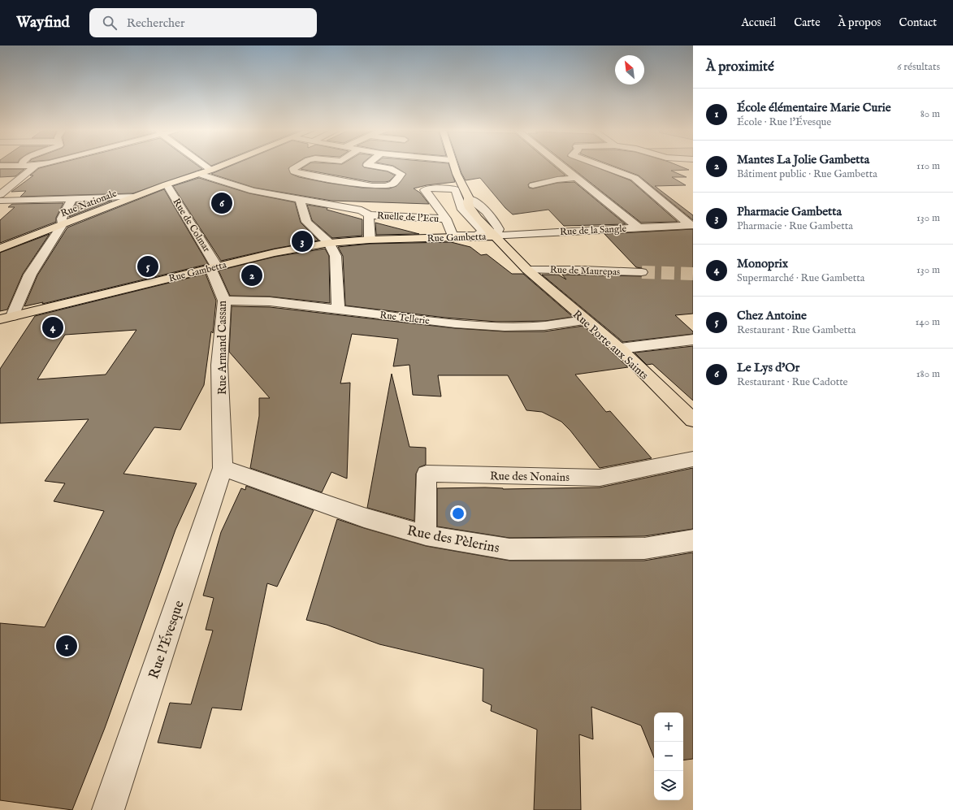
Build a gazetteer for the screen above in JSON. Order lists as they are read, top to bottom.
{
  "streets": {
    "main road": ["Rue Nationale", "Rue Gambetta", "Rue Porte aux Saints"],
    "street": [
      "Ruelle de l'Ecu",
      "Rue de Colmar",
      "Rue de la Sangle",
      "Rue de Maurepas",
      "Rue Tellerie",
      "Rue Armand Cassan",
      "Rue des Nonains",
      "Rue des Pèlerins",
      "Rue l'Évesque"
    ]
  },
  "crossings": [
    ["Rue Nationale", "Rue de Colmar"],
    ["Rue de Colmar", "Rue Gambetta"],
    ["Rue de Colmar", "Rue Armand Cassan"],
    ["Rue de la Sangle", "Rue Gambetta"],
    ["Rue de la Sangle", "Rue Porte aux Saints"],
    ["Rue Gambetta", "Rue Porte aux Saints"],
    ["Rue Gambetta", "Rue Armand Cassan"],
    ["Rue de Maurepas", "Rue Porte aux Saints"],
    ["Rue Tellerie", "Rue Porte aux Saints"],
    ["Rue Tellerie", "Rue Armand Cassan"],
    ["Rue Armand Cassan", "Rue des Pèlerins"],
    ["Rue Armand Cassan", "Rue l'Évesque"],
    ["Rue des Nonains", "Rue des Pèlerins"],
    ["Rue des Pèlerins", "Rue l'Évesque"]
  ],
  "north": "top left",
  "page": {
    "header": "Wayfind",
    "search": "Rechercher",
    "nav": [
      "Accueil",
      "Carte",
      "À propos",
      "Contact"
    ],
    "heading": ["À proximité", "6 résultats"],
    "list": [
      {
        "mark": "1",
        "name": "École élémentaire Marie Curie",
        "note": "École · Rue l'Évesque",
        "value": "80 m"
      },
      {
        "mark": "2",
        "name": "Mantes La Jolie Gambetta",
        "note": "Bâtiment public · Rue Gambetta",
        "value": "110 m"
      },
      {
        "mark": "3",
        "name": "Pharmacie Gambetta",
        "note": "Pharmacie · Rue Gambetta",
        "value": "130 m"
      },
      {
        "mark": "4",
        "name": "Monoprix",
        "note": "Supermarché · Rue Gambetta",
        "value": "130 m"
      },
      {
        "mark": "5",
        "name": "Chez Antoine",
        "note": "Restaurant · Rue Gambetta",
        "value": "140 m"
      },
      {
        "mark": "6",
        "name": "Le Lys d'Or",
        "note": "Restaurant · Rue Cadotte",
        "value": "180 m"
      }
    ],
    "pins": [
      "6",
      "3",
      "5",
      "2",
      "4",
      "1"
    ],
    "map_buttons": ["+", "−"]
  }
}
